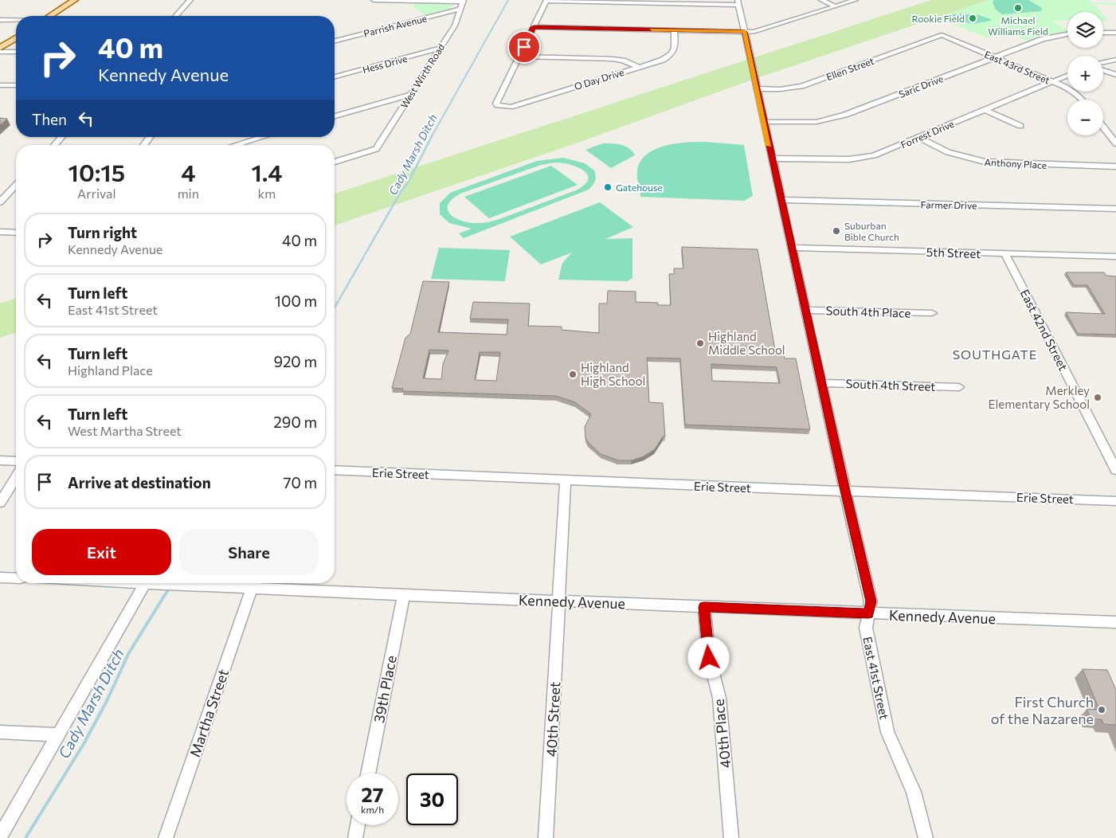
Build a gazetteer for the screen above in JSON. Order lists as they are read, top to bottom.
{
  "streets": {
    "street": [
      "Parrish Avenue",
      "Hess Drive",
      "East 43rd Street",
      "Ellen Street",
      "West Wirth Road",
      "O Day Drive",
      "Saric Drive",
      "Forrest Drive",
      "Anthony Place",
      "Farmer Drive",
      "5th Street",
      "South 4th Place",
      "East 42nd Street",
      "South 4th Street",
      "Erie Street",
      "Kennedy Avenue",
      "East 41st Street",
      "39th Place",
      "Martha Street",
      "40th Street",
      "40th Place"
    ]
  },
  "crossings": [
    ["Parrish Avenue", "West Wirth Road"],
    ["Hess Drive", "West Wirth Road"],
    ["East 43rd Street", "Ellen Street"],
    ["East 43rd Street", "Saric Drive"],
    ["East 43rd Street", "Forrest Drive"],
    ["Ellen Street", "East 41st Street"],
    ["Saric Drive", "East 41st Street"],
    ["Forrest Drive", "Anthony Place"],
    ["Forrest Drive", "East 41st Street"],
    ["Farmer Drive", "East 41st Street"],
    ["5th Street", "East 42nd Street"],
    ["5th Street", "East 41st Street"],
    ["South 4th Place", "East 41st Street"],
    ["South 4th Street", "East 41st Street"],
    ["Erie Street", "East 41st Street"],
    ["Erie Street", "40th Street"],
    ["Kennedy Avenue", "East 41st Street"],
    ["Kennedy Avenue", "39th Place"],
    ["Kennedy Avenue", "Martha Street"],
    ["Kennedy Avenue", "40th Street"],
    ["Kennedy Avenue", "40th Place"]
  ],
  "districts": ["SOUTHGATE"],
  "water": ["Cady Marsh Ditch"],
  "places": [
    "Michael Williams Field",
    "Rookie Field",
    "Gatehouse",
    "Suburban Bible Church",
    "Highland Middle School",
    "Highland High School",
    "Merkley Elementary School",
    "First Church of the Nazarene"
  ],
  "page": {
    "map_buttons": ["+", "−"],
    "turn": ["40 m", "Kennedy Avenue"],
    "then": "Then",
    "eta": [
      "10:15",
      "Arrival",
      "4",
      "min",
      "1.4",
      "km"
    ],
    "list": [
      {
        "name": "Turn right",
        "note": "Kennedy Avenue",
        "value": "40 m"
      },
      {
        "name": "Turn left",
        "note": "East 41st Street",
        "value": "100 m"
      },
      {
        "name": "Turn left",
        "note": "Highland Place",
        "value": "920 m"
      },
      {
        "name": "Turn left",
        "note": "West Martha Street",
        "value": "290 m"
      },
      {
        "name": "Arrive at destination",
        "value": "70 m"
      }
    ],
    "buttons": ["Exit", "Share"],
    "speed": "27 km/h",
    "limit": "30"
  }
}
